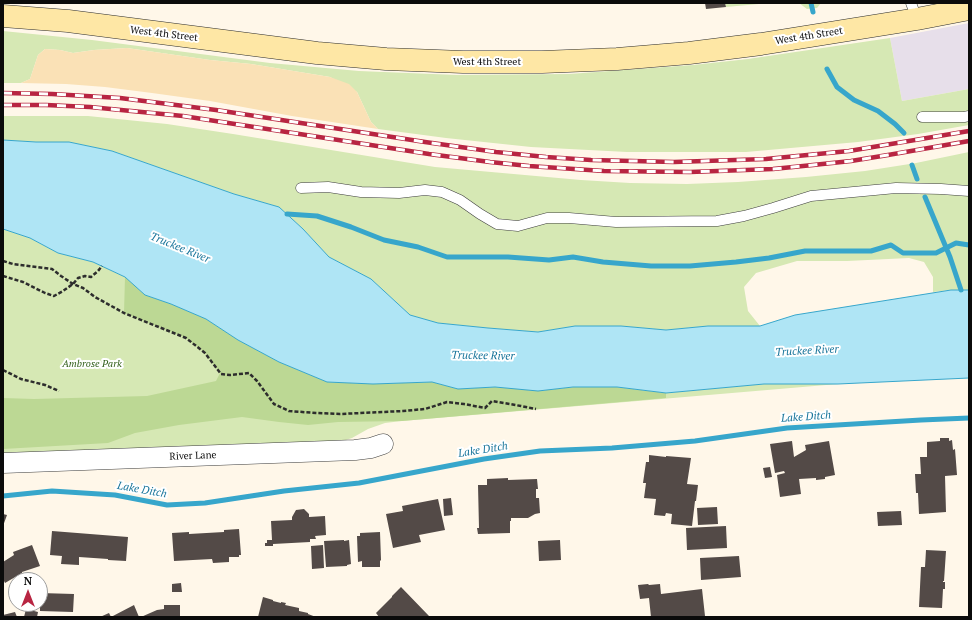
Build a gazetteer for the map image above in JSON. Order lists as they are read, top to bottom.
{
  "streets": {
    "main road": ["West 4th Street"],
    "street": ["River Lane"]
  },
  "water": ["Truckee River", "Lake Ditch"],
  "parks": ["Ambrose Park"],
  "north": "top"
}
